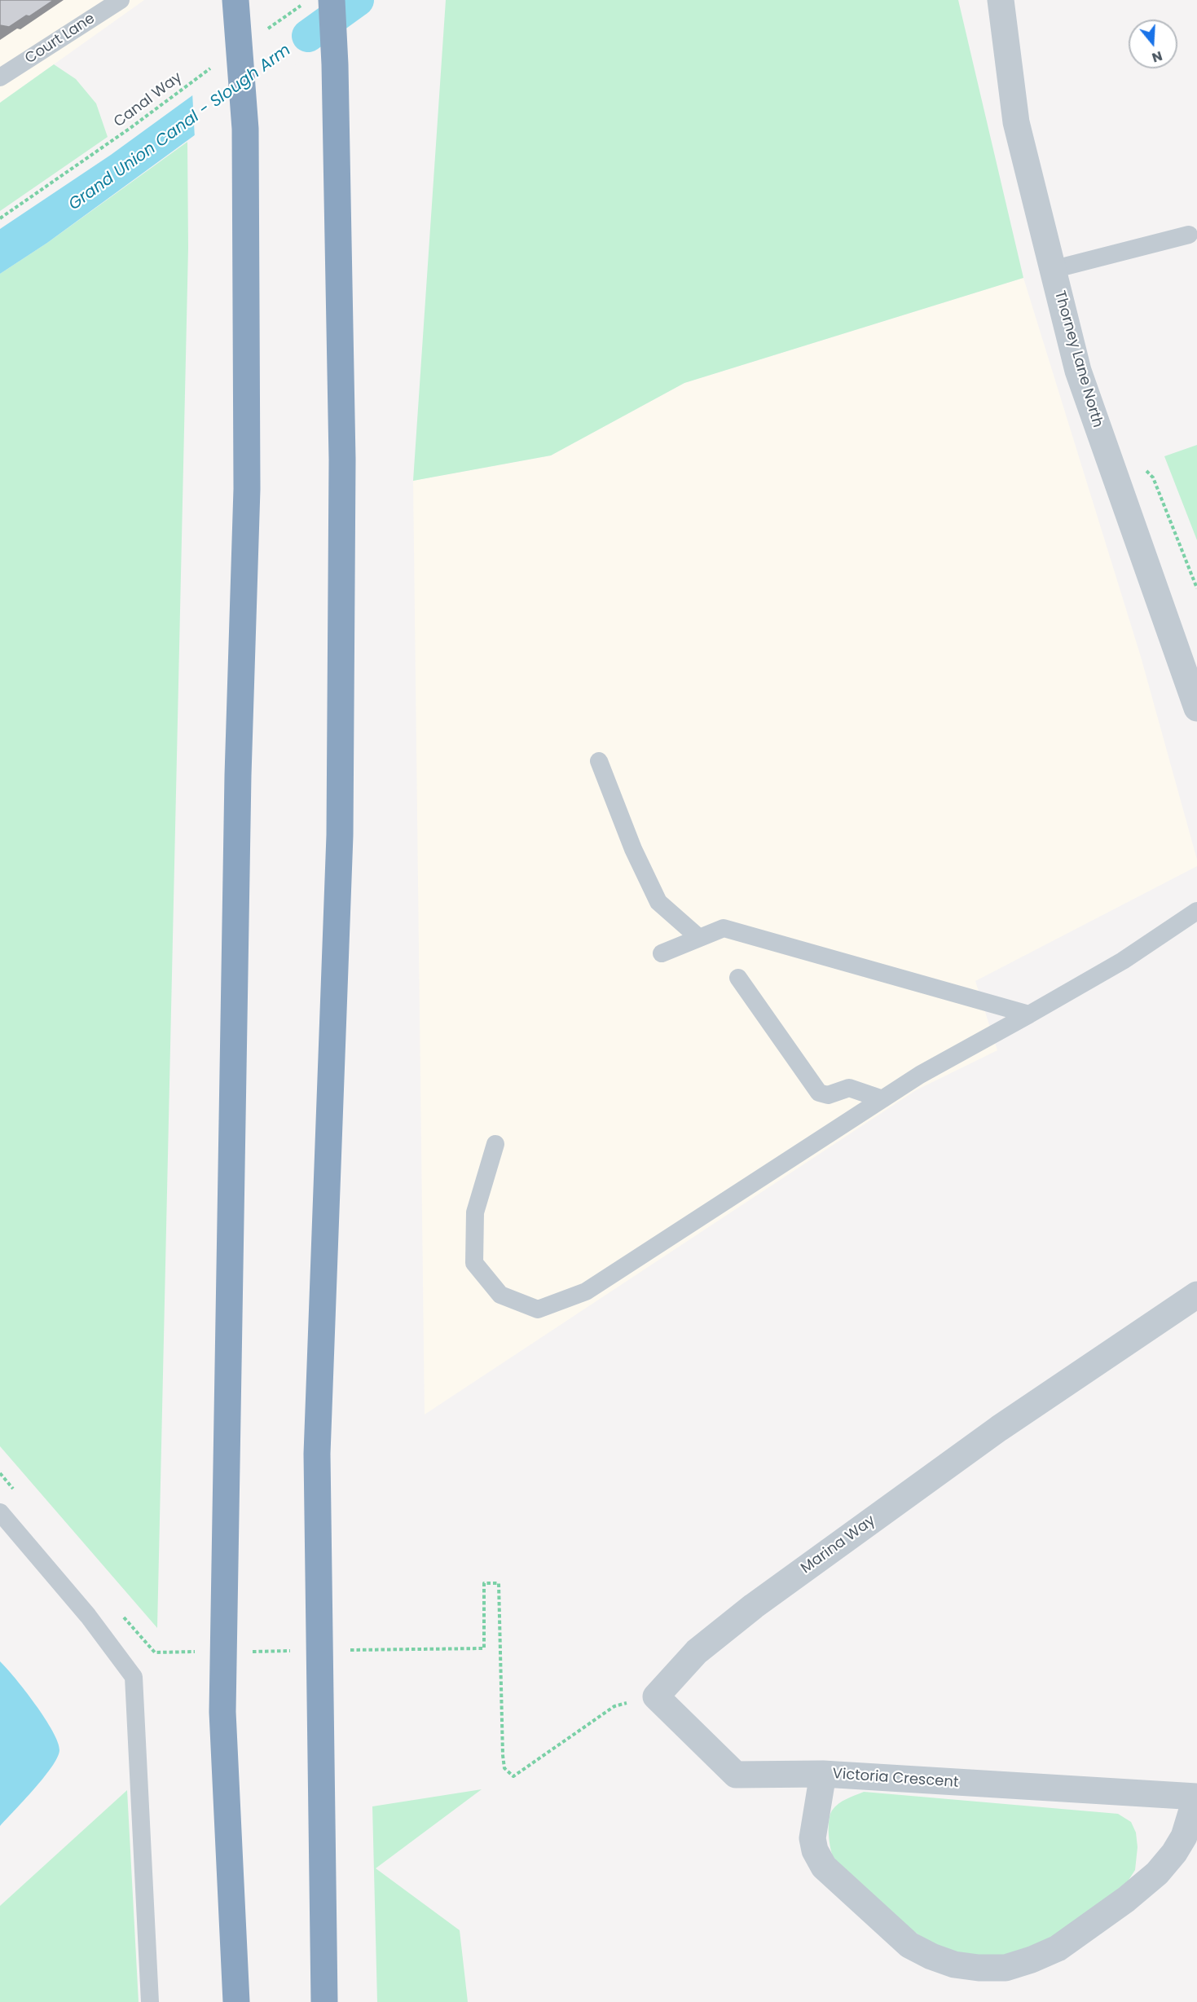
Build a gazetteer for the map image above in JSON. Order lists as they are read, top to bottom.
{
  "streets": {
    "street": ["Thorney Lane North", "Marina Way", "Victoria Crescent"],
    "lane": ["Court Lane"],
    "path": ["Canal Way"]
  },
  "water": ["Grand Union Canal - Slough Arm"],
  "north": "bottom"
}
